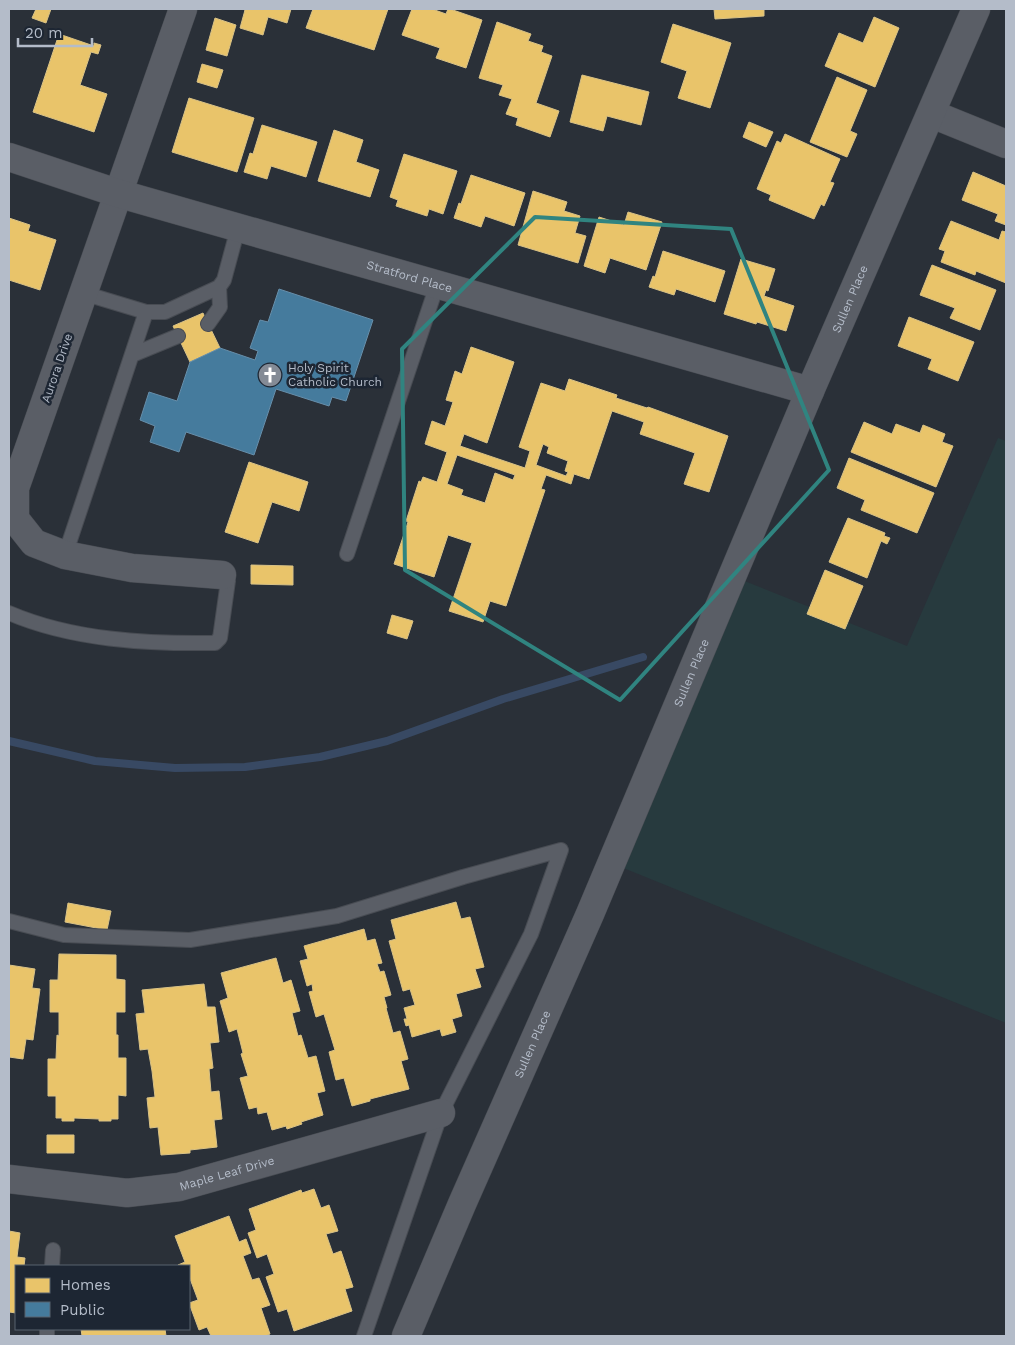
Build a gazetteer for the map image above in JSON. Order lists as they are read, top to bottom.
{
  "streets": {
    "street": [
      "Stratford Place",
      "Sullen Place",
      "Aurora Drive",
      "Maple Leaf Drive"
    ]
  },
  "crossings": [
    ["Stratford Place", "Sullen Place"],
    ["Stratford Place", "Aurora Drive"]
  ],
  "places": {
    "church": ["Holy Spirit Catholic Church"]
  },
  "legend": ["Homes", "Public"],
  "scale_bar": "20 m"
}
